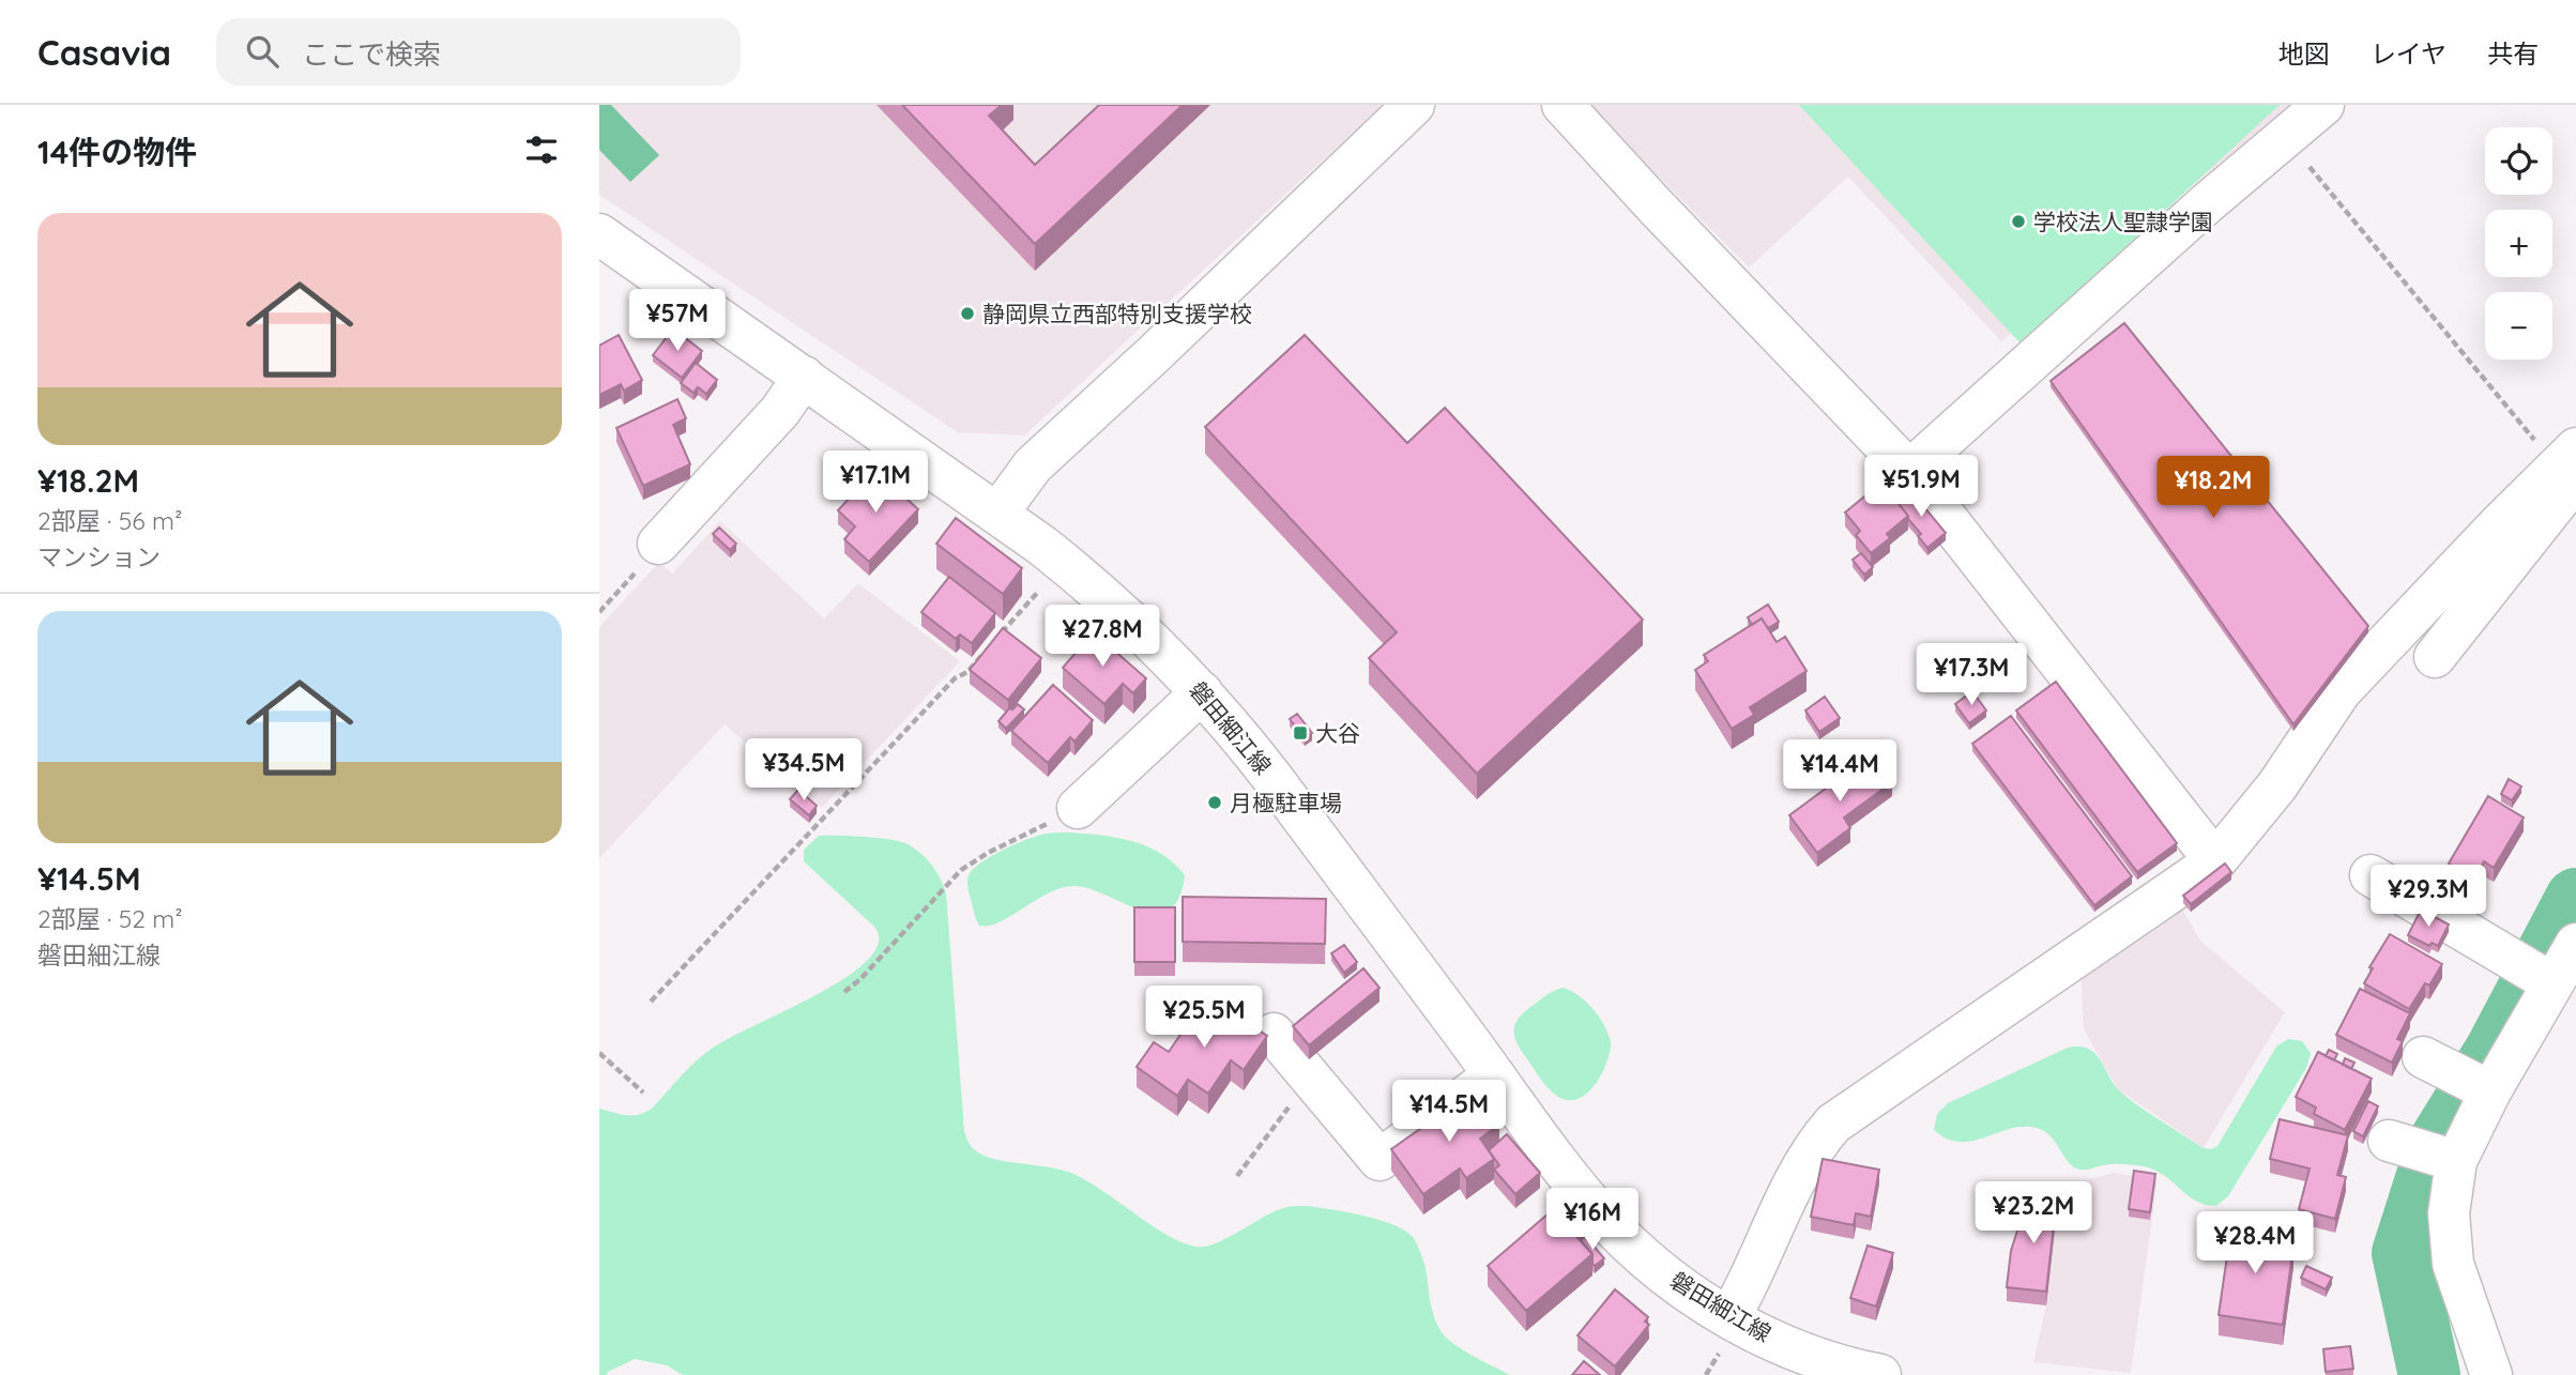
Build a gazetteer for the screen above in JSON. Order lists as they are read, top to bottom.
{
  "streets": {
    "street": ["磐田細江線"]
  },
  "places": {
    "other": ["学校法人聖隷学園", "静岡県立西部特別支援学校", "月極駐車場"],
    "transit": ["大谷"]
  },
  "page": {
    "header": "Casavia",
    "search": "ここで検索",
    "nav": ["地図", "レイヤ", "共有"],
    "heading": "14件の物件",
    "map_buttons": ["+", "−"],
    "list": [
      {
        "name": "¥18.2M",
        "note": "2部屋 · 56 m² · マンション"
      },
      {
        "name": "¥14.5M",
        "note": "2部屋 · 52 m² · 磐田細江線"
      }
    ],
    "price": [
      "¥57M",
      "¥17.1M",
      "¥51.9M",
      "¥18.2M",
      "¥27.8M",
      "¥17.3M",
      "¥34.5M",
      "¥14.4M",
      "¥29.3M",
      "¥25.5M",
      "¥14.5M",
      "¥23.2M",
      "¥16M",
      "¥28.4M"
    ]
  }
}
